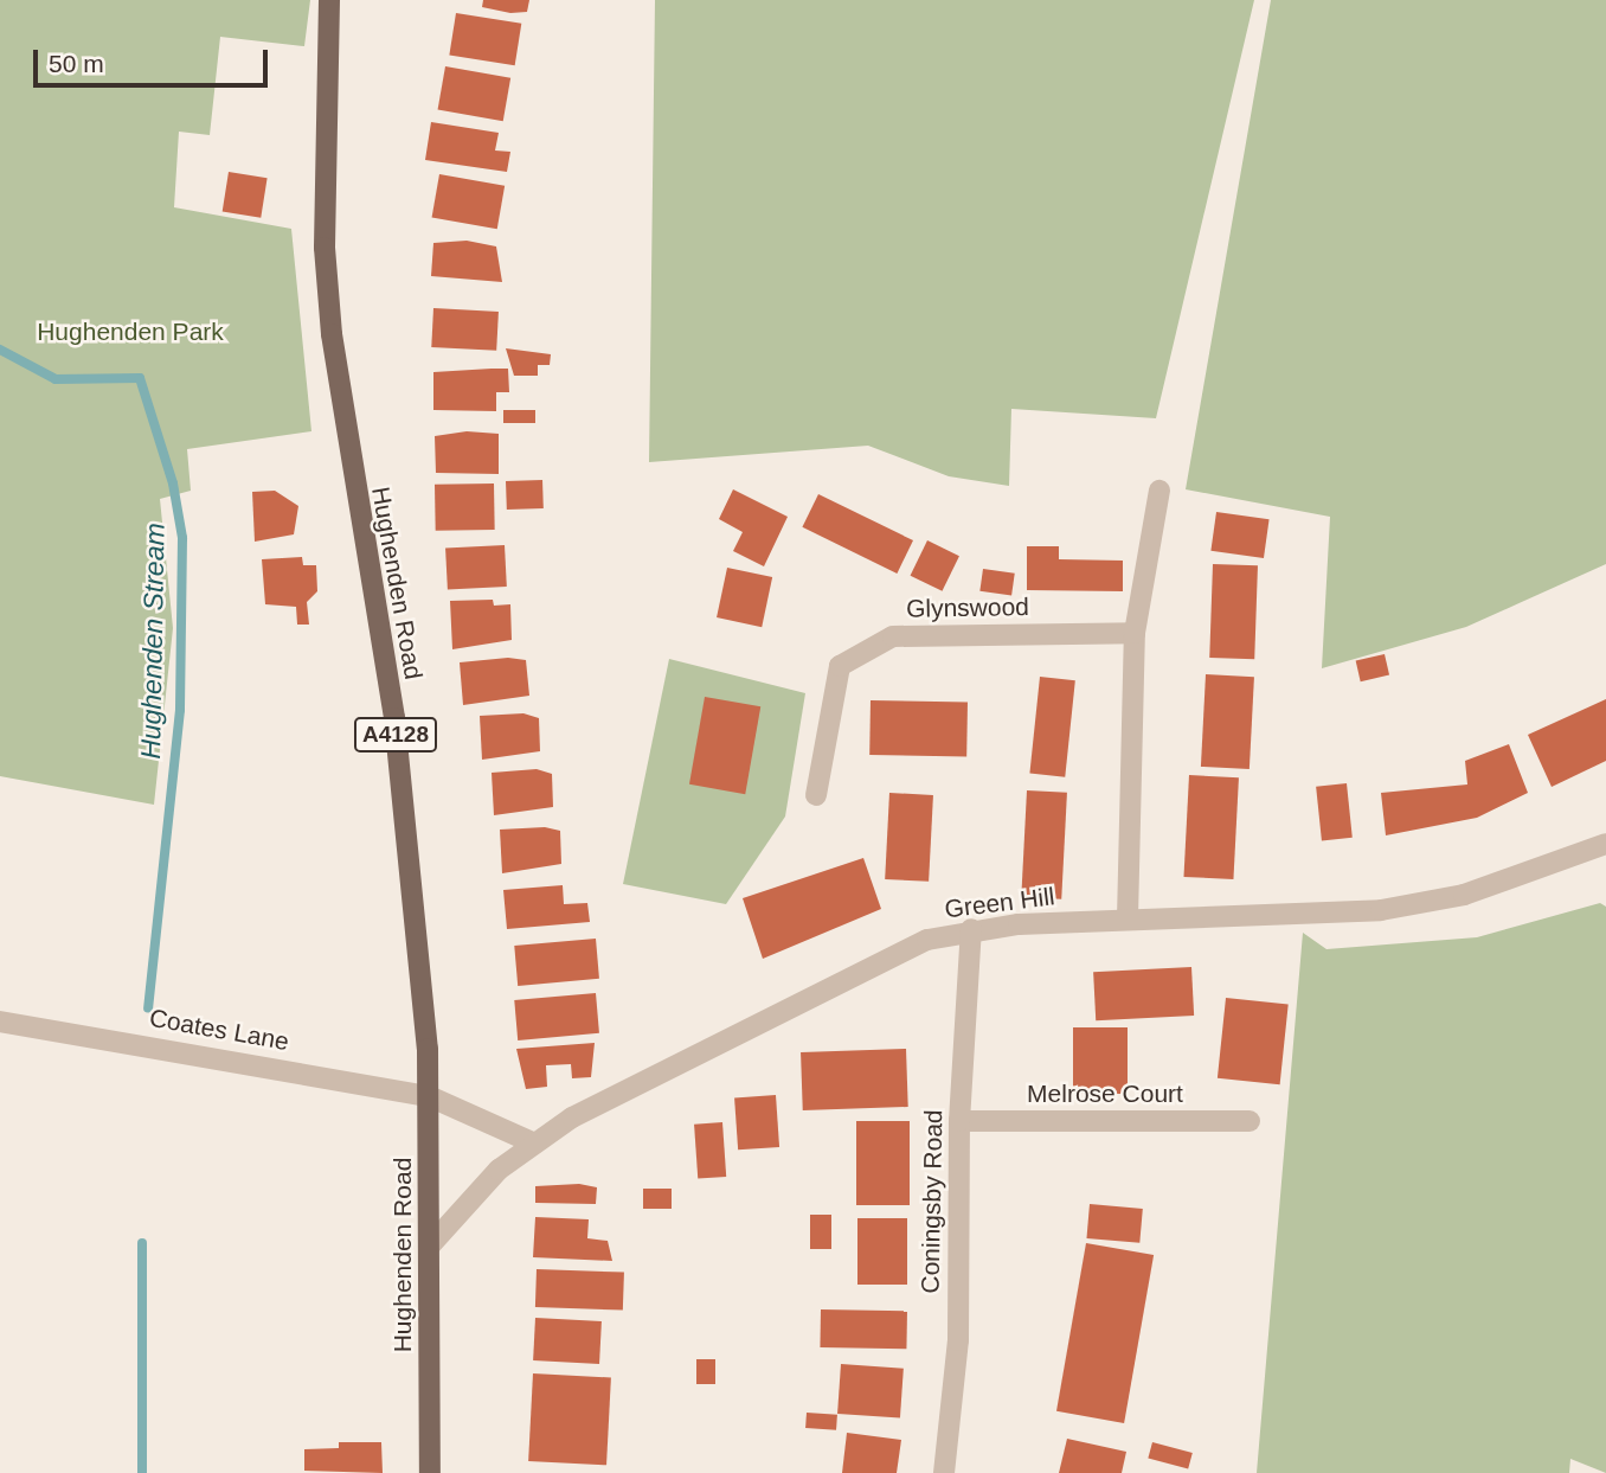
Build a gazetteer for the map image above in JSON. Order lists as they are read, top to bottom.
{
  "streets": {
    "main road": ["Hughenden Road", "A4128"],
    "street": [
      "Glynswood",
      "Green Hill",
      "Coates Lane",
      "Melrose Court",
      "Coningsby Road"
    ]
  },
  "crossings": [
    ["Hughenden Road", "Green Hill"],
    ["Hughenden Road", "Coates Lane"],
    ["Green Hill", "Coates Lane"],
    ["Green Hill", "Coningsby Road"],
    ["Melrose Court", "Coningsby Road"]
  ],
  "water": ["Hughenden Stream"],
  "parks": ["Hughenden Park"],
  "scale_bar": "50 m"
}
